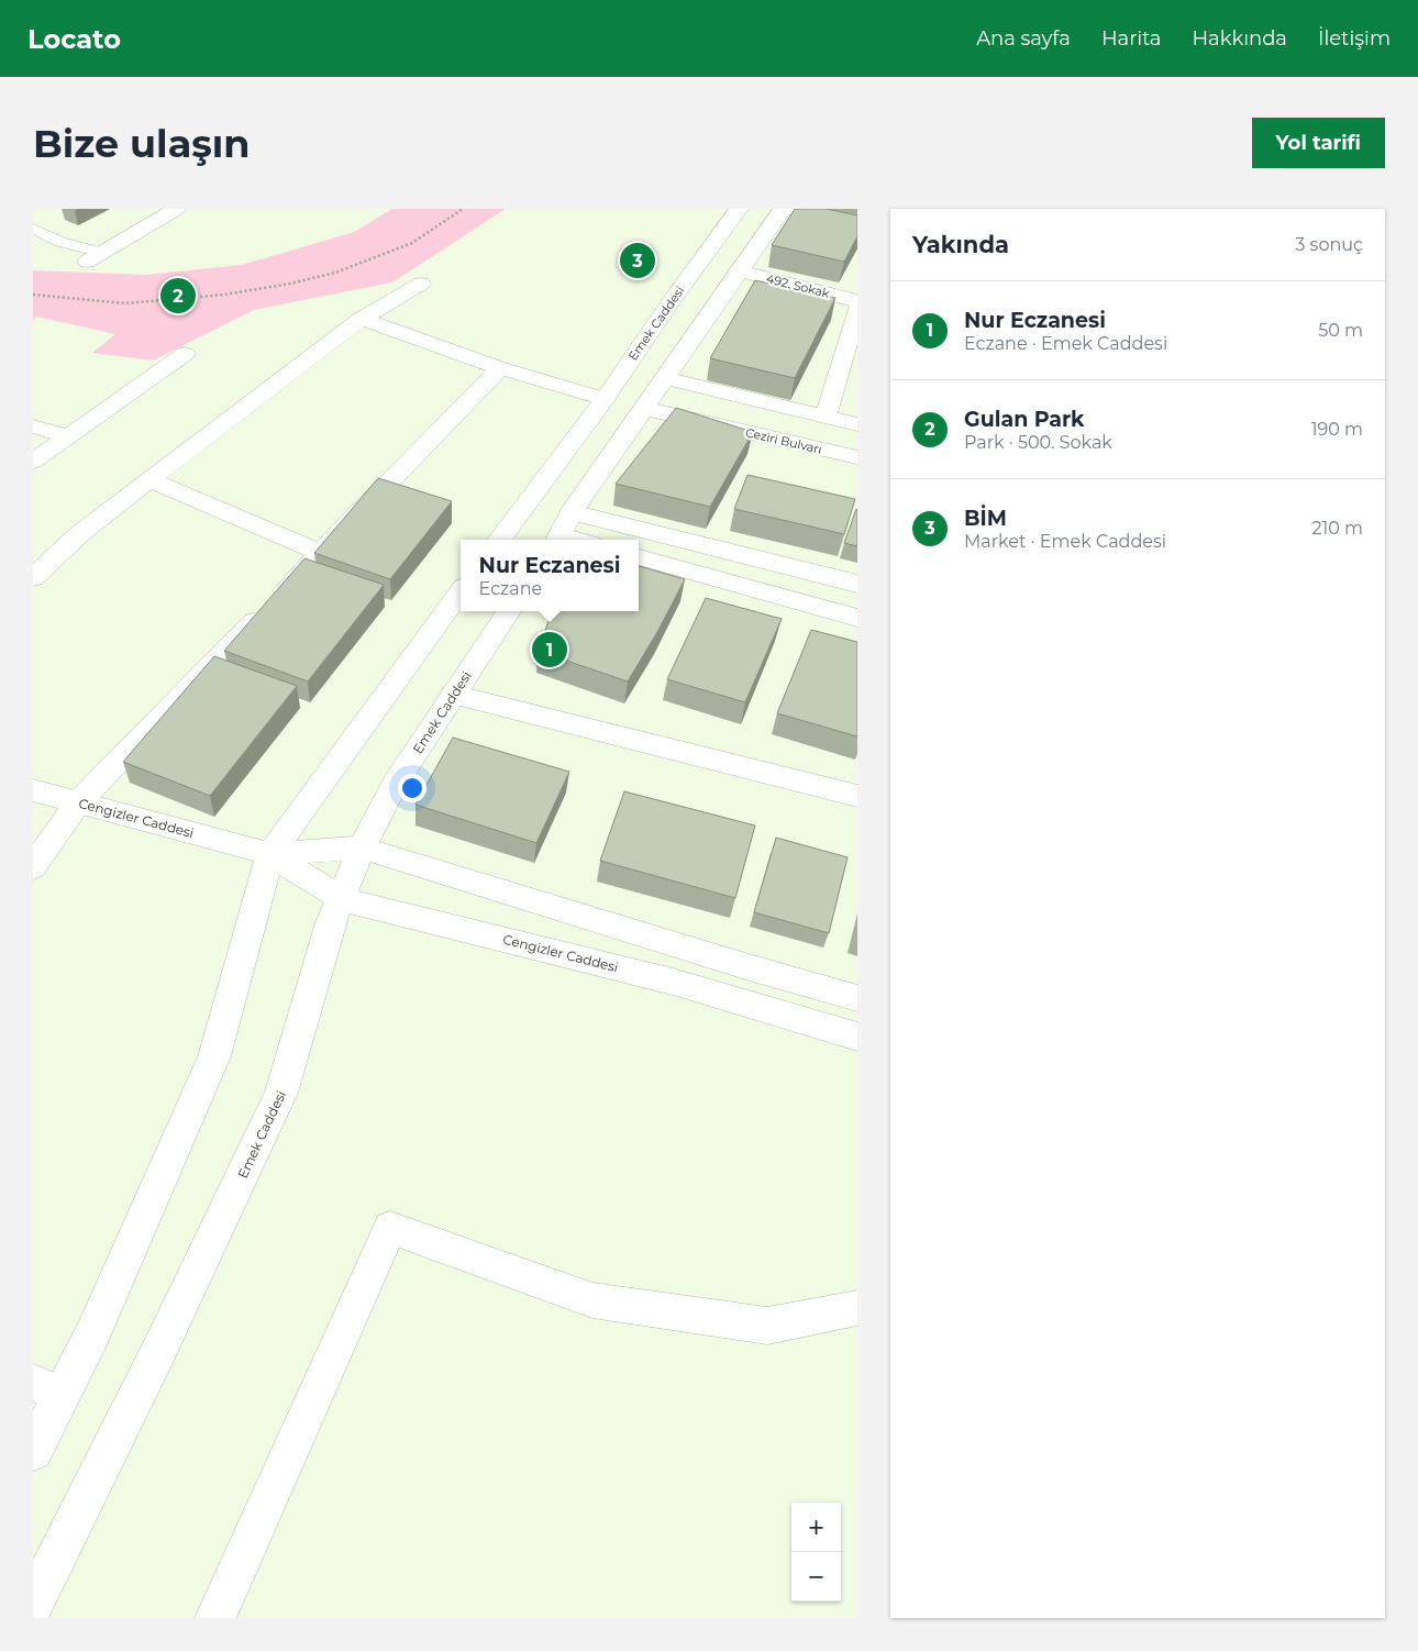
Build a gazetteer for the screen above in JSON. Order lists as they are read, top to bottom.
{
  "streets": {
    "street": [
      "492. Sokak",
      "Emek Caddesi",
      "Ceziri Bulvarı",
      "Cengizler Caddesi"
    ]
  },
  "crossings": [
    ["Emek Caddesi", "Cengizler Caddesi"]
  ],
  "page": {
    "header": "Locato",
    "nav": [
      "Ana sayfa",
      "Harita",
      "Hakkında",
      "İletişim"
    ],
    "buttons": "Yol tarifi",
    "title": "Bize ulaşın",
    "heading": ["Yakında", "3 sonuç"],
    "pins": ["3", "2", "1"],
    "list": [
      {
        "mark": "1",
        "name": "Nur Eczanesi",
        "note": "Eczane · Emek Caddesi",
        "value": "50 m"
      },
      {
        "mark": "2",
        "name": "Gulan Park",
        "note": "Park · 500. Sokak",
        "value": "190 m"
      },
      {
        "mark": "3",
        "name": "BİM",
        "note": "Market · Emek Caddesi",
        "value": "210 m"
      }
    ],
    "popup": ["Nur Eczanesi", "Eczane"],
    "map_buttons": ["+", "−"]
  }
}
